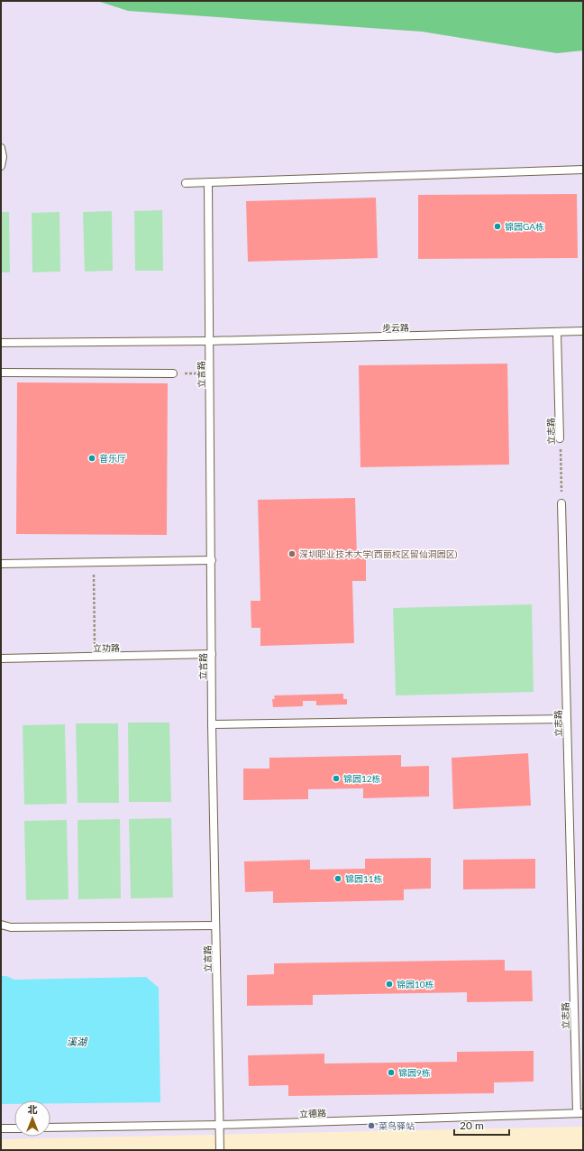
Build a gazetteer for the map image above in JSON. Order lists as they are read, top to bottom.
{
  "streets": {
    "lane": [
      "步云路",
      "立言路",
      "立志路",
      "立功路",
      "立德路"
    ]
  },
  "crossings": [
    ["步云路", "立言路"],
    ["步云路", "立志路"],
    ["立言路", "立功路"],
    ["立言路", "立德路"],
    ["立志路", "立德路"]
  ],
  "water": ["溪湖"],
  "places": [
    "锦园GA栋",
    "音乐厅",
    "深圳职业技术大学(西丽校区留仙洞园区)",
    "锦园12栋",
    "锦园11栋",
    "锦园10栋",
    "锦园9栋",
    "菜鸟驿站"
  ],
  "scale_bar": "20 m",
  "north": "top"
}
